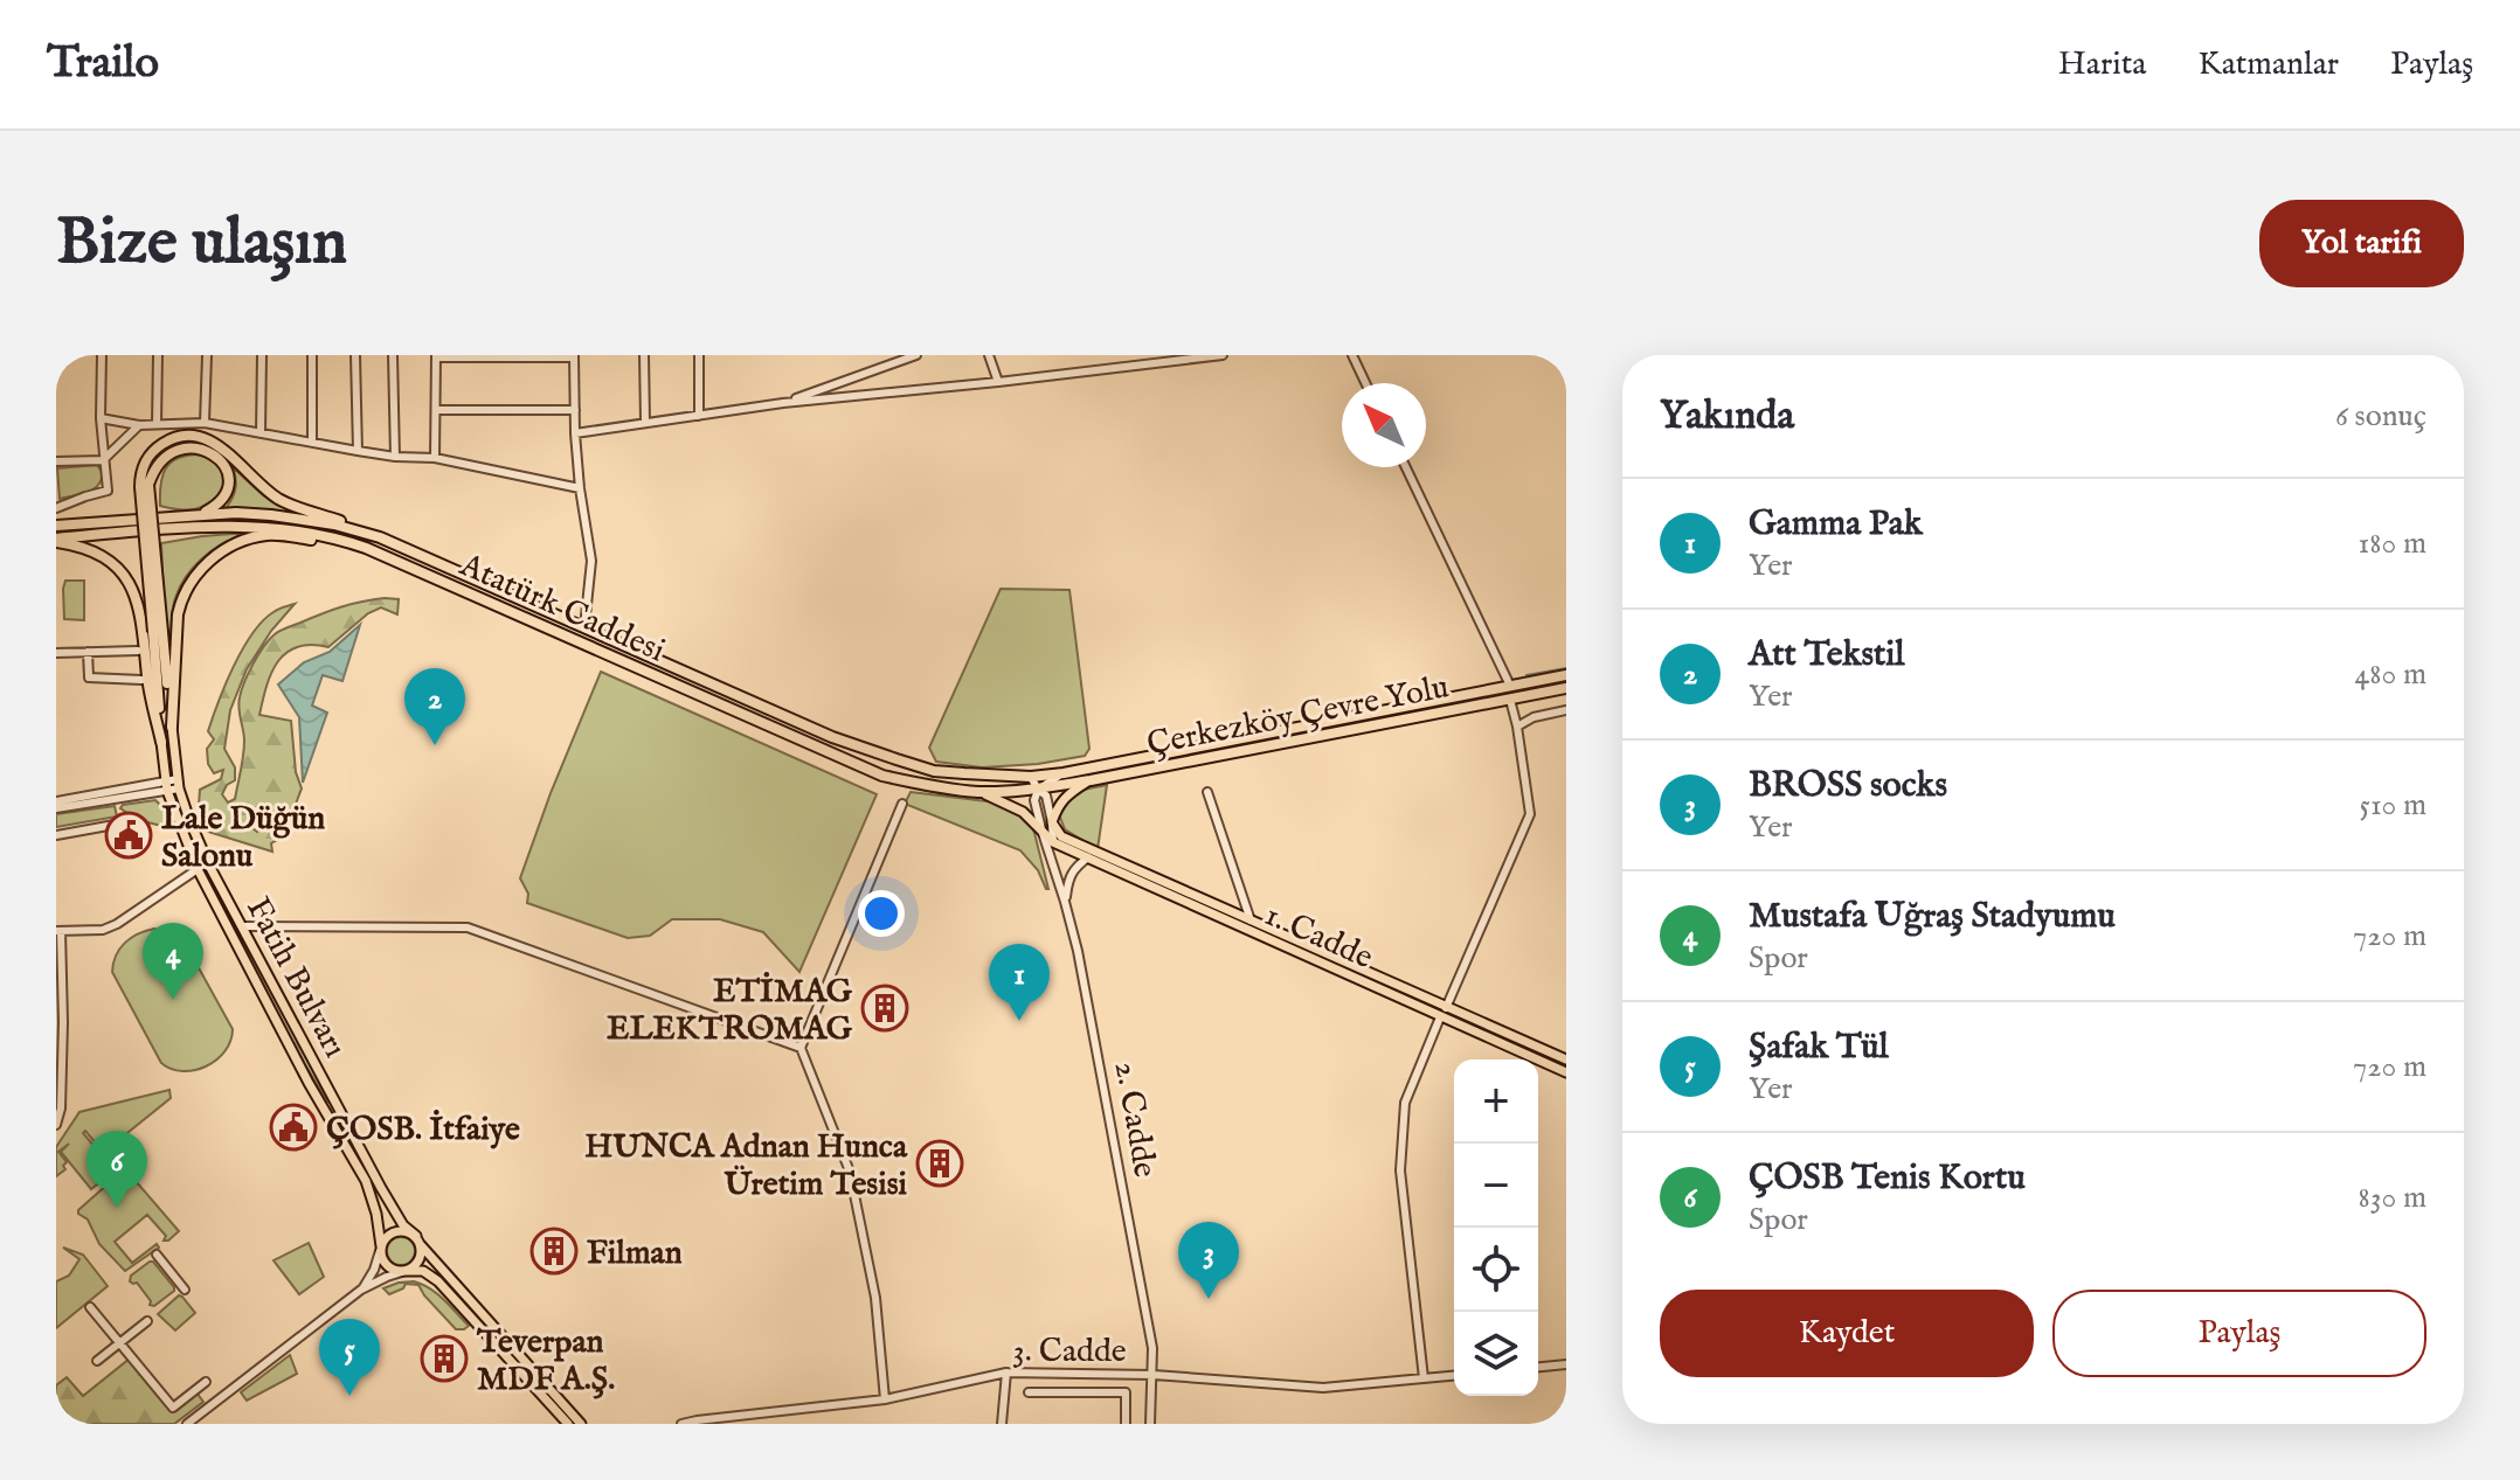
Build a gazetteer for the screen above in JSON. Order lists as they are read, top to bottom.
{
  "streets": {
    "highway": ["Atatürk Caddesi", "Çerkezköy Çevre Yolu"],
    "main road": ["1. Cadde", "Fatih Bulvarı"],
    "street": ["2. Cadde", "3. Cadde"]
  },
  "crossings": [
    ["Atatürk Caddesi", "Çerkezköy Çevre Yolu"],
    ["Atatürk Caddesi", "2. Cadde"],
    ["Çerkezköy Çevre Yolu", "2. Cadde"],
    ["2. Cadde", "3. Cadde"]
  ],
  "places": {
    "public building": ["Lale Düğün Salonu", "ÇOSB. İtfaiye"],
    "building": [
      "ETİMAG ELEKTROMAG",
      "HUNCA Adnan Hunca Üretim Tesisi",
      "Filman",
      "Teverpan MDF A.Ş."
    ]
  },
  "north": "top left",
  "page": {
    "header": "Trailo",
    "nav": ["Harita", "Katmanlar", "Paylaş"],
    "buttons": [
      "Yol tarifi",
      ["Kaydet", "Paylaş"]
    ],
    "title": "Bize ulaşın",
    "heading": ["Yakında", "6 sonuç"],
    "list": [
      {
        "mark": "1",
        "name": "Gamma Pak",
        "note": "Yer",
        "value": "180 m"
      },
      {
        "mark": "2",
        "name": "Att Tekstil",
        "note": "Yer",
        "value": "480 m"
      },
      {
        "mark": "3",
        "name": "BROSS socks",
        "note": "Yer",
        "value": "510 m"
      },
      {
        "mark": "4",
        "name": "Mustafa Uğraş Stadyumu",
        "note": "Spor",
        "value": "720 m"
      },
      {
        "mark": "5",
        "name": "Şafak Tül",
        "note": "Yer",
        "value": "720 m"
      },
      {
        "mark": "6",
        "name": "ÇOSB Tenis Kortu",
        "note": "Spor",
        "value": "830 m"
      }
    ],
    "pins": [
      "2",
      "4",
      "1",
      "6",
      "3",
      "5"
    ],
    "map_buttons": ["+", "−"]
  }
}
